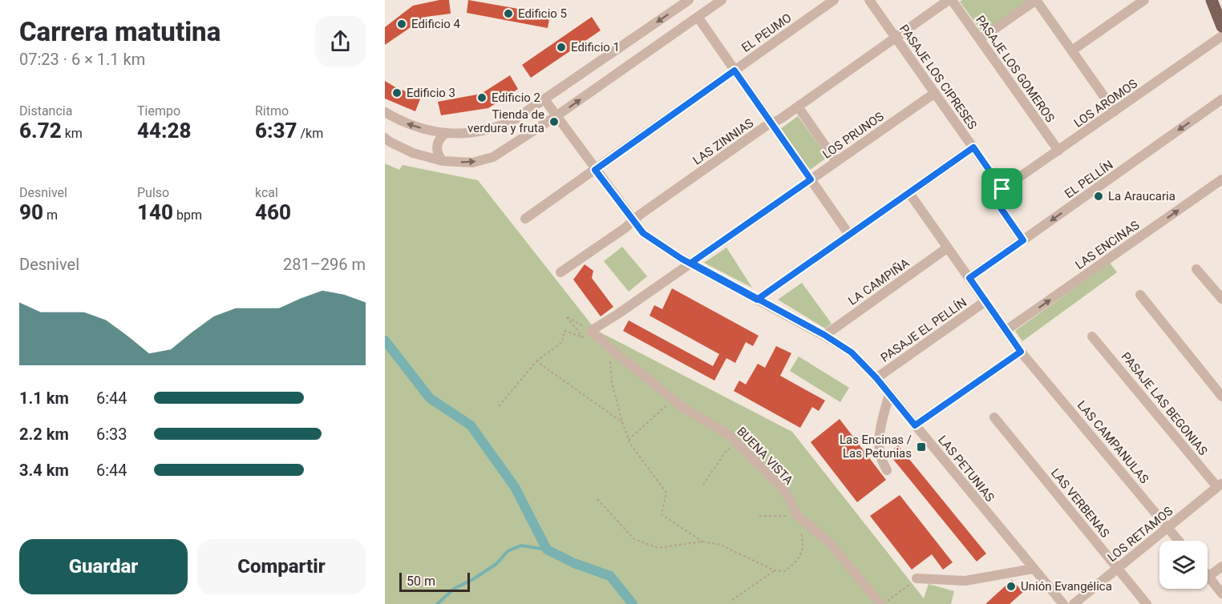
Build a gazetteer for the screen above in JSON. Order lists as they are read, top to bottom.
{
  "streets": {
    "street": [
      "EL PEUMO",
      "PASAJE LOS GOMEROS",
      "PASAJE LOS CIPRESES",
      "LOS AROMOS",
      "LOS PRUNOS",
      "LAS ZINNIAS",
      "EL PELLÍN",
      "LAS ENCINAS",
      "LA CAMPIÑA",
      "PASAJE EL PELLÍN",
      "PASAJE LAS BEGONIAS",
      "LAS CAMPANULAS",
      "BUENA VISTA",
      "LAS PETUNIAS",
      "LAS VERBENAS",
      "LOS RETAMOS"
    ]
  },
  "crossings": [
    ["EL PEUMO", "LAS PETUNIAS"],
    ["PASAJE LOS GOMEROS", "LOS AROMOS"],
    ["PASAJE LOS GOMEROS", "LAS ZINNIAS"],
    ["PASAJE LOS CIPRESES", "LOS AROMOS"],
    ["PASAJE LOS CIPRESES", "LOS PRUNOS"],
    ["PASAJE LOS CIPRESES", "LAS ZINNIAS"],
    ["LOS PRUNOS", "BUENA VISTA"],
    ["LOS PRUNOS", "LAS PETUNIAS"],
    ["LAS ZINNIAS", "LAS PETUNIAS"],
    ["EL PELLÍN", "LAS CAMPANULAS"],
    ["LAS ENCINAS", "LAS CAMPANULAS"],
    ["LA CAMPIÑA", "LAS CAMPANULAS"],
    ["LA CAMPIÑA", "LAS PETUNIAS"],
    ["PASAJE EL PELLÍN", "LAS CAMPANULAS"],
    ["PASAJE EL PELLÍN", "LAS PETUNIAS"],
    ["PASAJE LAS BEGONIAS", "LOS RETAMOS"],
    ["LAS CAMPANULAS", "LOS RETAMOS"],
    ["LAS VERBENAS", "LOS RETAMOS"]
  ],
  "one_way": ["EL PELLÍN", "LAS ENCINAS"],
  "places": {
    "other": [
      "Edificio 5",
      "Edificio 4",
      "Edificio 1",
      "Edificio 3",
      "Edificio 2",
      "Tienda de verdura y fruta",
      "La Araucaria",
      "Unión Evangélica"
    ],
    "transit": ["Las Encinas / Las Petunias"]
  },
  "scale_bar": "50 m",
  "page": {
    "heading": ["Carrera matutina", "07:23 · 6 × 1.1 km"],
    "stats": [
      ["Distancia", "6.72 km"],
      ["Tiempo", "44:28"],
      ["Ritmo", "6:37 /km"],
      ["Desnivel", "90 m"],
      ["Pulso", "140 bpm"],
      ["kcal", "460"]
    ],
    "chart": ["Desnivel", "281–296 m"],
    "list": [
      {
        "name": "1.1 km",
        "note": "6:44"
      },
      {
        "name": "2.2 km",
        "note": "6:33"
      },
      {
        "name": "3.4 km",
        "note": "6:44"
      }
    ],
    "buttons": ["Guardar", "Compartir"],
    "scale": "50 m"
  }
}
